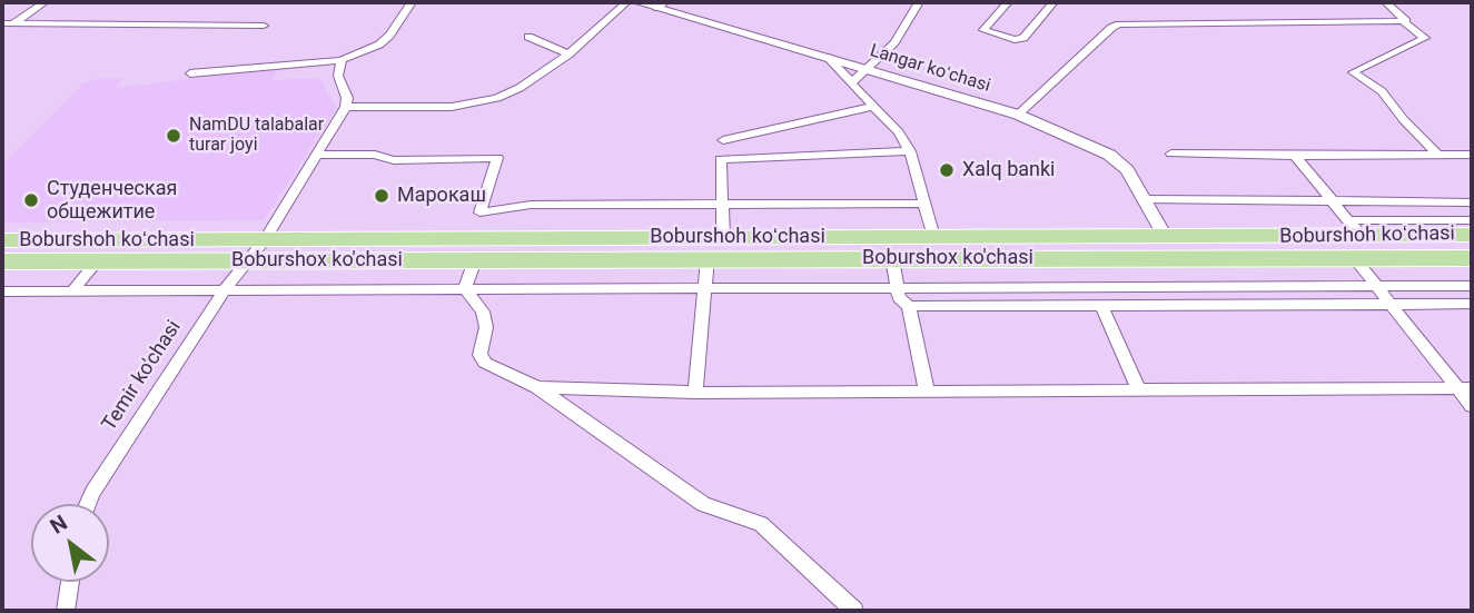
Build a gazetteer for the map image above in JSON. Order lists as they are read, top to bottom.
{
  "streets": {
    "main road": ["Boburshoh koʻchasi", "Boburshox ko'chasi"],
    "street": ["Langar koʻchasi", "Temir ko'chasi"]
  },
  "crossings": [
    ["Langar koʻchasi", "Boburshoh koʻchasi"],
    ["Boburshoh koʻchasi", "Temir ko'chasi"],
    ["Boburshox ko'chasi", "Temir ko'chasi"]
  ],
  "places": [
    "NamDU talabalar turar joyi",
    "Xalq banki",
    "Марокаш",
    "Студенческая общежитие"
  ],
  "north": "top left"
}
